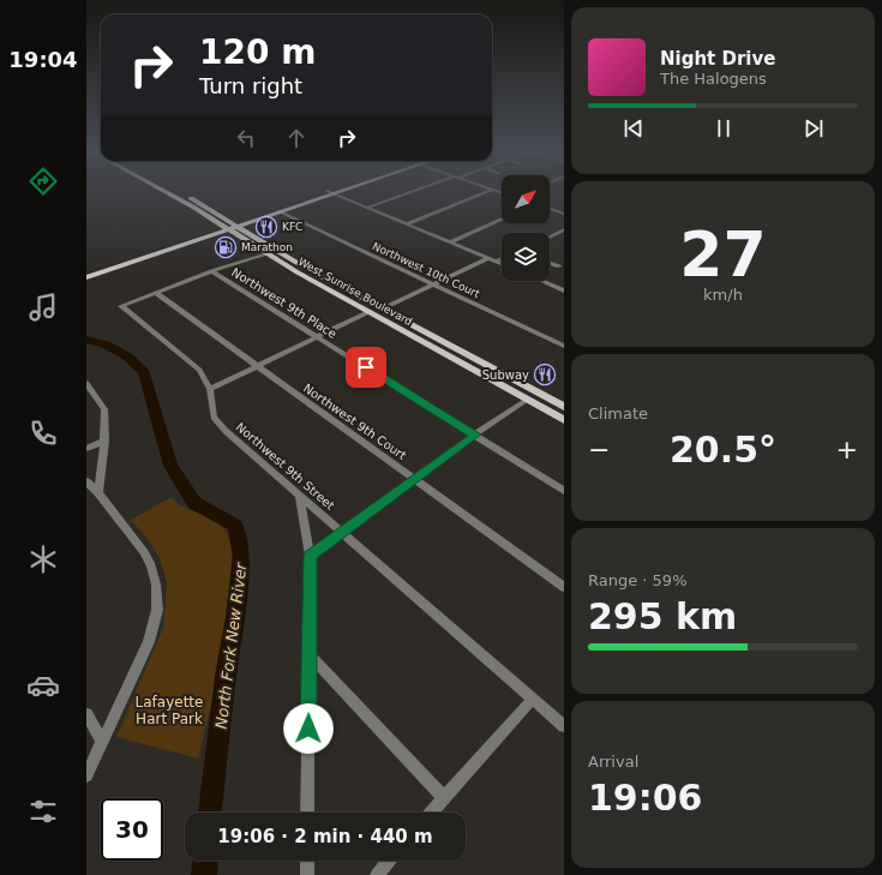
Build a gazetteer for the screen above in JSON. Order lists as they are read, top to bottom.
{
  "streets": {
    "main road": ["West Sunrise Boulevard"],
    "street": [
      "Northwest 10th Court",
      "Northwest 9th Place",
      "Northwest 9th Court",
      "Northwest 9th Street"
    ]
  },
  "crossings": [
    ["Northwest 9th Court", "Northwest 9th Street"]
  ],
  "water": ["North Fork New River"],
  "parks": ["Lafayette Hart Park"],
  "places": {
    "restaurant": ["KFC", "Subway"],
    "fuel station": ["Marathon"]
  },
  "north": "top right",
  "page": {
    "tabs": "19:04",
    "turn": ["120 m", "Turn right"],
    "song": ["Night Drive", "The Halogens"],
    "tile": [
      ["27", "km/h"],
      "Climate",
      ["Range · 59%", "295 km"],
      ["Arrival", "19:06"]
    ],
    "heat": ["−", "20.5°", "+"],
    "limit": "30",
    "trip": "19:06 · 2 min · 440 m"
  }
}
